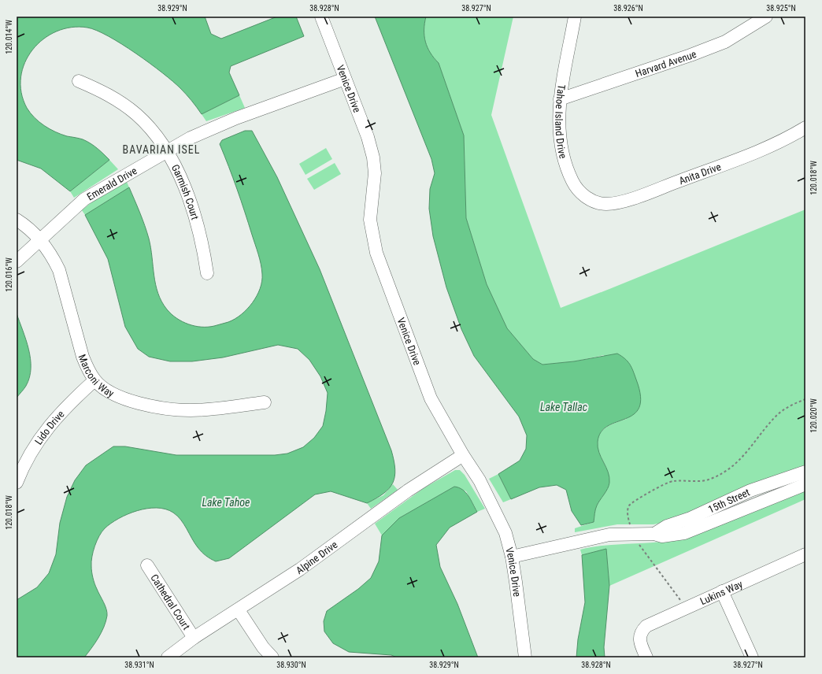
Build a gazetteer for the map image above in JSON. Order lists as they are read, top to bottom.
{
  "streets": {
    "street": [
      "Harvard Avenue",
      "Venice Drive",
      "Tahoe Island Drive",
      "Anita Drive",
      "Emerald Drive",
      "Garmish Court",
      "Marconi Way",
      "Lido Drive",
      "15th Street",
      "Alpine Drive",
      "Lukins Way",
      "Cathedral Court"
    ]
  },
  "crossings": [
    ["Harvard Avenue", "Tahoe Island Drive"],
    ["Venice Drive", "Emerald Drive"],
    ["Venice Drive", "15th Street"],
    ["Venice Drive", "Alpine Drive"],
    ["Tahoe Island Drive", "Anita Drive"],
    ["Emerald Drive", "Garmish Court"],
    ["Emerald Drive", "Marconi Way"],
    ["Marconi Way", "Lido Drive"],
    ["Alpine Drive", "Cathedral Court"]
  ],
  "districts": ["BAVARIAN ISEL"],
  "water": ["Lake Tallac", "Lake Tahoe"],
  "coordinates": [
    "38.929°N",
    "38.928°N",
    "38.927°N",
    "38.926°N",
    "38.925°N",
    "120.014°W",
    "120.018°W",
    "120.016°W",
    "120.020°W",
    "38.931°N",
    "38.930°N"
  ]
}
